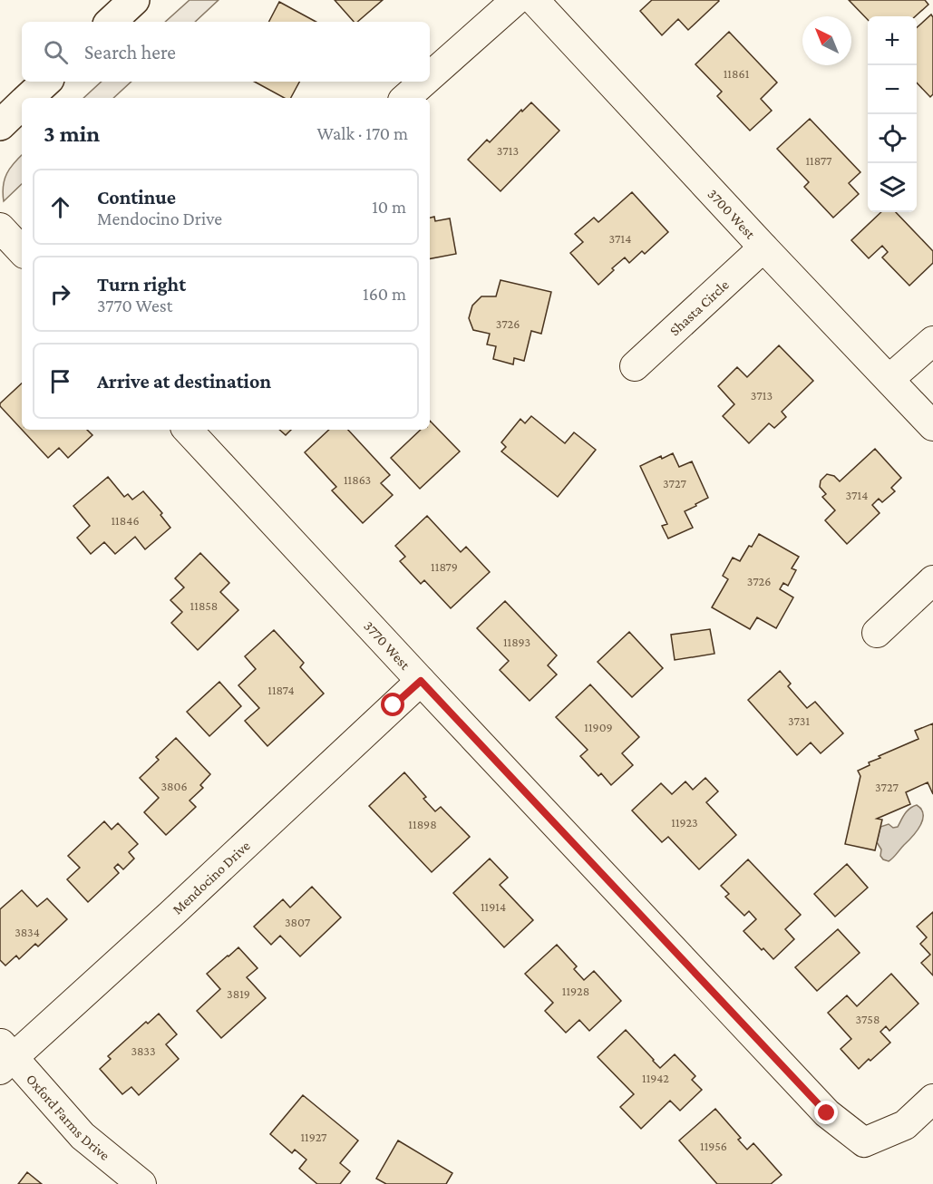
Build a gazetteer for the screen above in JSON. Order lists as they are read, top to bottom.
{
  "streets": {
    "street": [
      "3700 West",
      "Shasta Circle",
      "3770 West",
      "Mendocino Drive",
      "Oxford Farms Drive"
    ]
  },
  "crossings": [
    ["3700 West", "Shasta Circle"],
    ["3770 West", "Mendocino Drive"],
    ["Mendocino Drive", "Oxford Farms Drive"]
  ],
  "house_numbers": [
    "11861",
    "3713",
    "11877",
    "3714",
    "3726",
    "3713",
    "11863",
    "3727",
    "3714",
    "11846",
    "11879",
    "3726",
    "11858",
    "11893",
    "11874",
    "3731",
    "11909",
    "3806",
    "3727",
    "11923",
    "11898",
    "11914",
    "3807",
    "3834",
    "11928",
    "3819",
    "3758",
    "3833",
    "11942",
    "11927",
    "11956"
  ],
  "north": "top left",
  "page": {
    "map_buttons": ["+", "−"],
    "search": "Search here",
    "heading": ["3 min", "Walk · 170 m"],
    "list": [
      ["Continue", "Mendocino Drive", "10 m"],
      ["Turn right", "3770 West", "160 m"],
      "Arrive at destination"
    ]
  }
}
